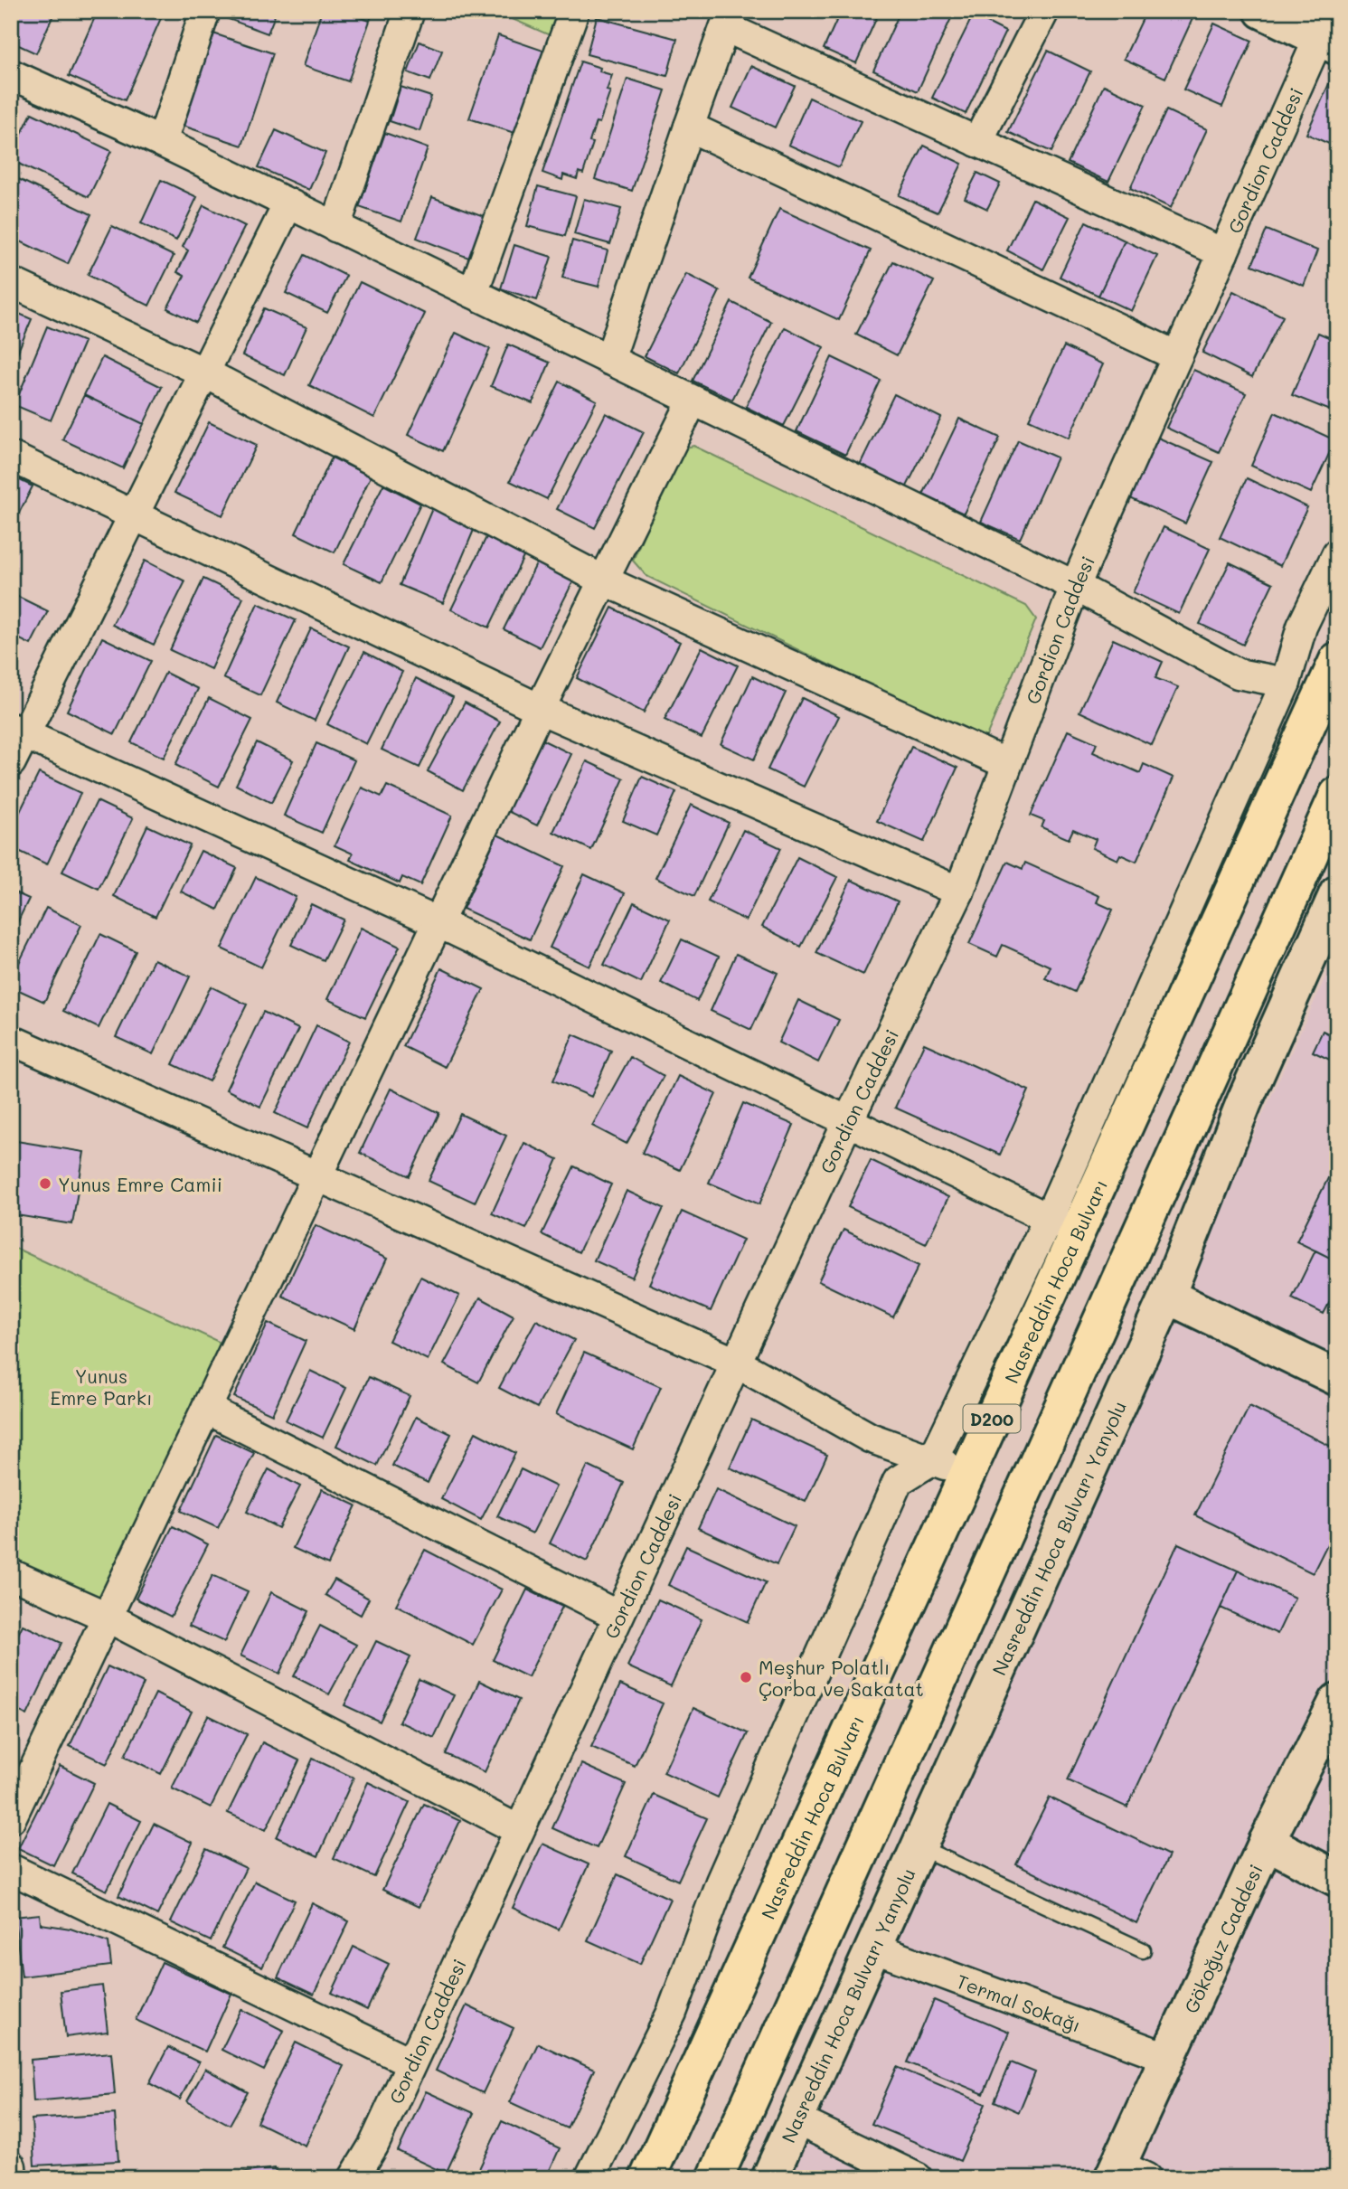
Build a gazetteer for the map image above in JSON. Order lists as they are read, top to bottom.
{
  "streets": {
    "highway": ["Nasreddin Hoca Bulvarı", "D200"],
    "street": [
      "Gordion Caddesi",
      "Nasreddin Hoca Bulvarı Yanyolu",
      "Gökoğuz Caddesi",
      "Termal Sokağı"
    ]
  },
  "crossings": [
    ["Nasreddin Hoca Bulvarı Yanyolu", "Termal Sokağı"],
    ["Gökoğuz Caddesi", "Termal Sokağı"]
  ],
  "parks": ["Yunus Emre Parkı"],
  "places": ["Yunus Emre Camii", "Meşhur Polatlı Çorba ve Sakatat"]
}
